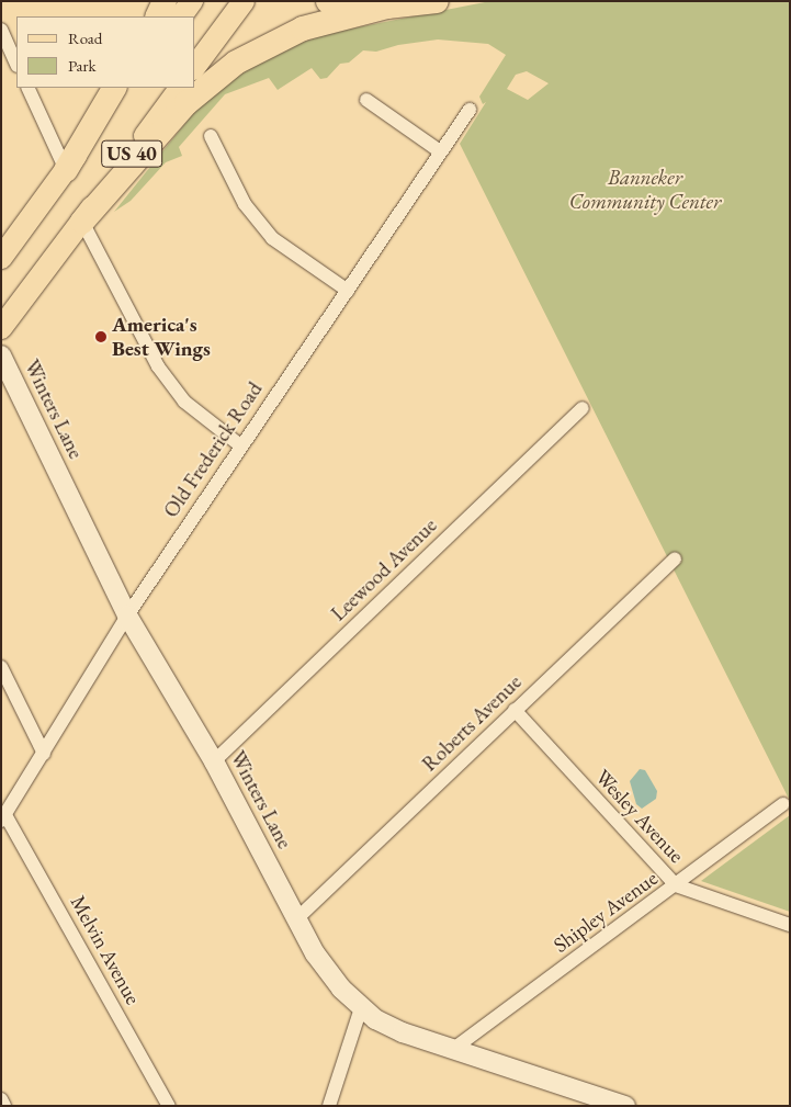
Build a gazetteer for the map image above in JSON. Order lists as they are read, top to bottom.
{
  "streets": {
    "main road": ["US 40"],
    "street": [
      "Winters Lane",
      "Old Frederick Road",
      "Leewood Avenue",
      "Roberts Avenue",
      "Wesley Avenue",
      "Shipley Avenue",
      "Melvin Avenue"
    ]
  },
  "crossings": [
    ["Winters Lane", "Old Frederick Road"],
    ["Winters Lane", "Leewood Avenue"],
    ["Winters Lane", "Roberts Avenue"],
    ["Winters Lane", "Shipley Avenue"],
    ["Old Frederick Road", "Melvin Avenue"],
    ["Roberts Avenue", "Wesley Avenue"],
    ["Wesley Avenue", "Shipley Avenue"]
  ],
  "parks": ["Banneker Community Center"],
  "places": ["America's Best Wings"],
  "legend": ["Road", "Park"]
}
